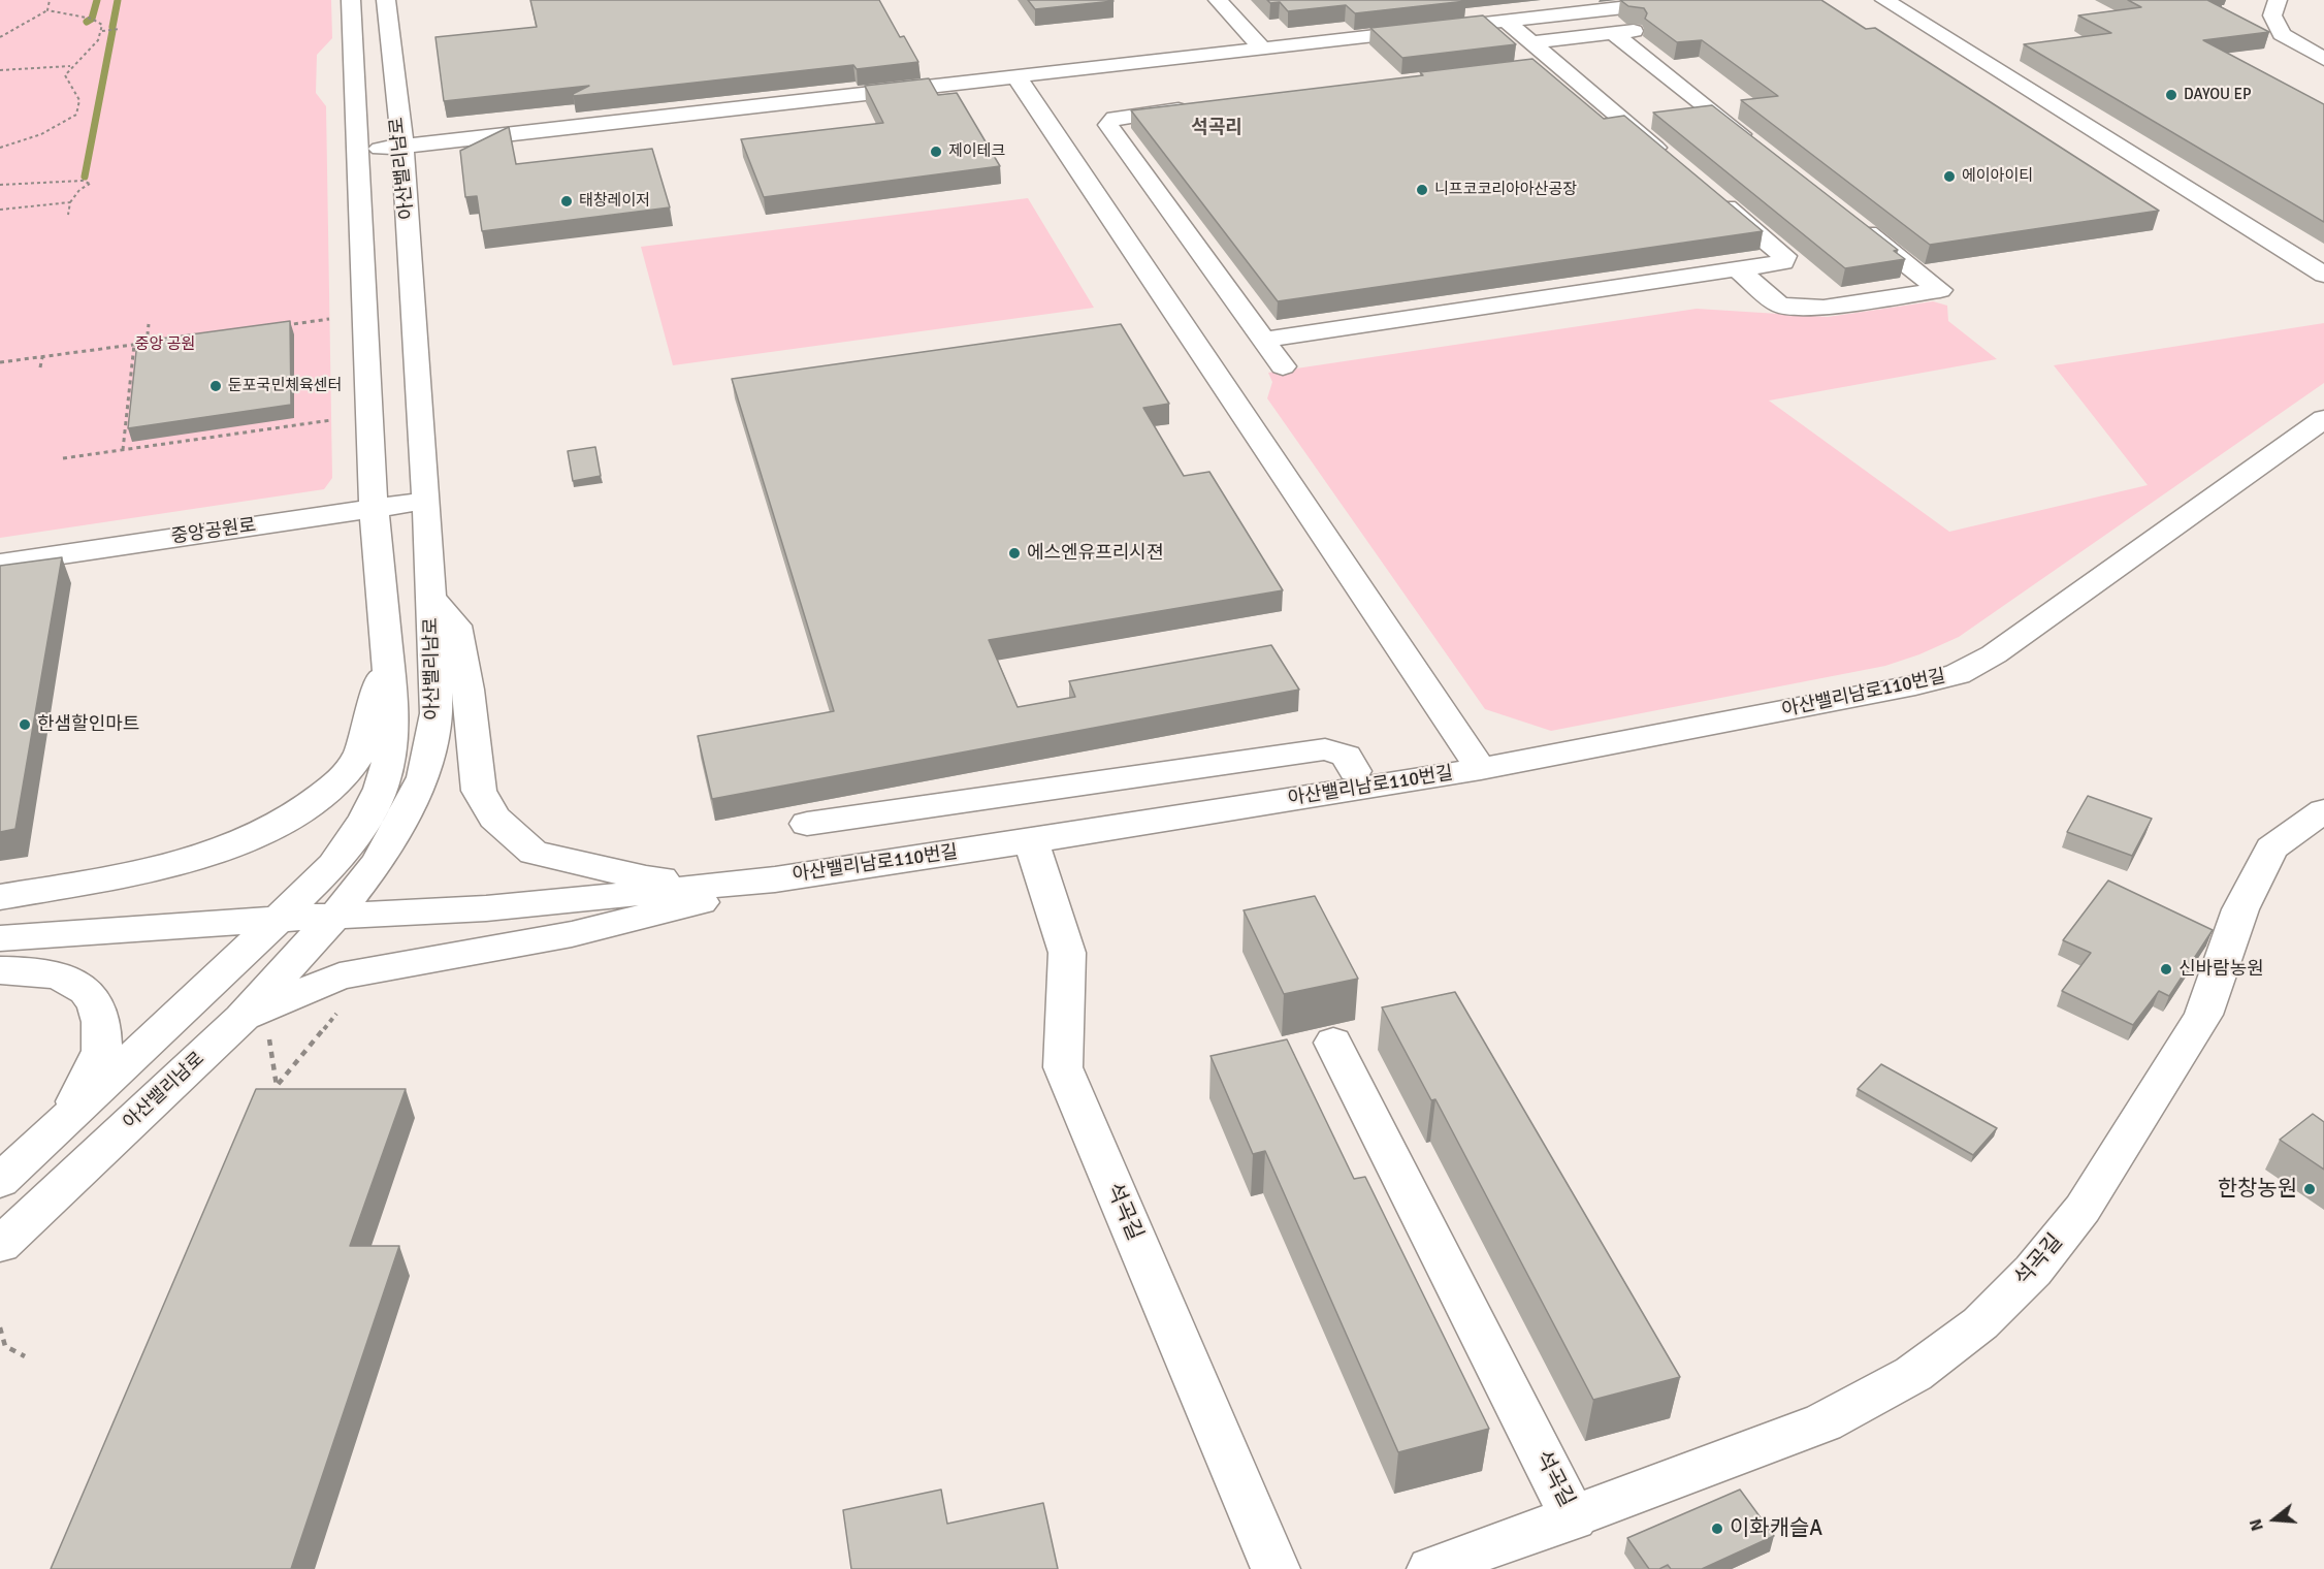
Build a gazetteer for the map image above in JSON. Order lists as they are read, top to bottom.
{
  "streets": {
    "street": [
      "아산밸리남로",
      "중앙공원로",
      "아산밸리남로110번길",
      "석곡길"
    ]
  },
  "crossings": [
    ["아산밸리남로", "중앙공원로"],
    ["아산밸리남로", "아산밸리남로110번길"],
    ["아산밸리남로110번길", "석곡길"]
  ],
  "districts": ["석곡리"],
  "parks": ["중앙 공원"],
  "places": [
    "DAYOU EP",
    "제이테크",
    "에이아이티",
    "니프코코리아아산공장",
    "태창레이저",
    "둔포국민체육센터",
    "에스엔유프리시젼",
    "한샘할인마트",
    "신바람농원",
    "한창농원",
    "이화캐슬A"
  ],
  "north": "left"
}
